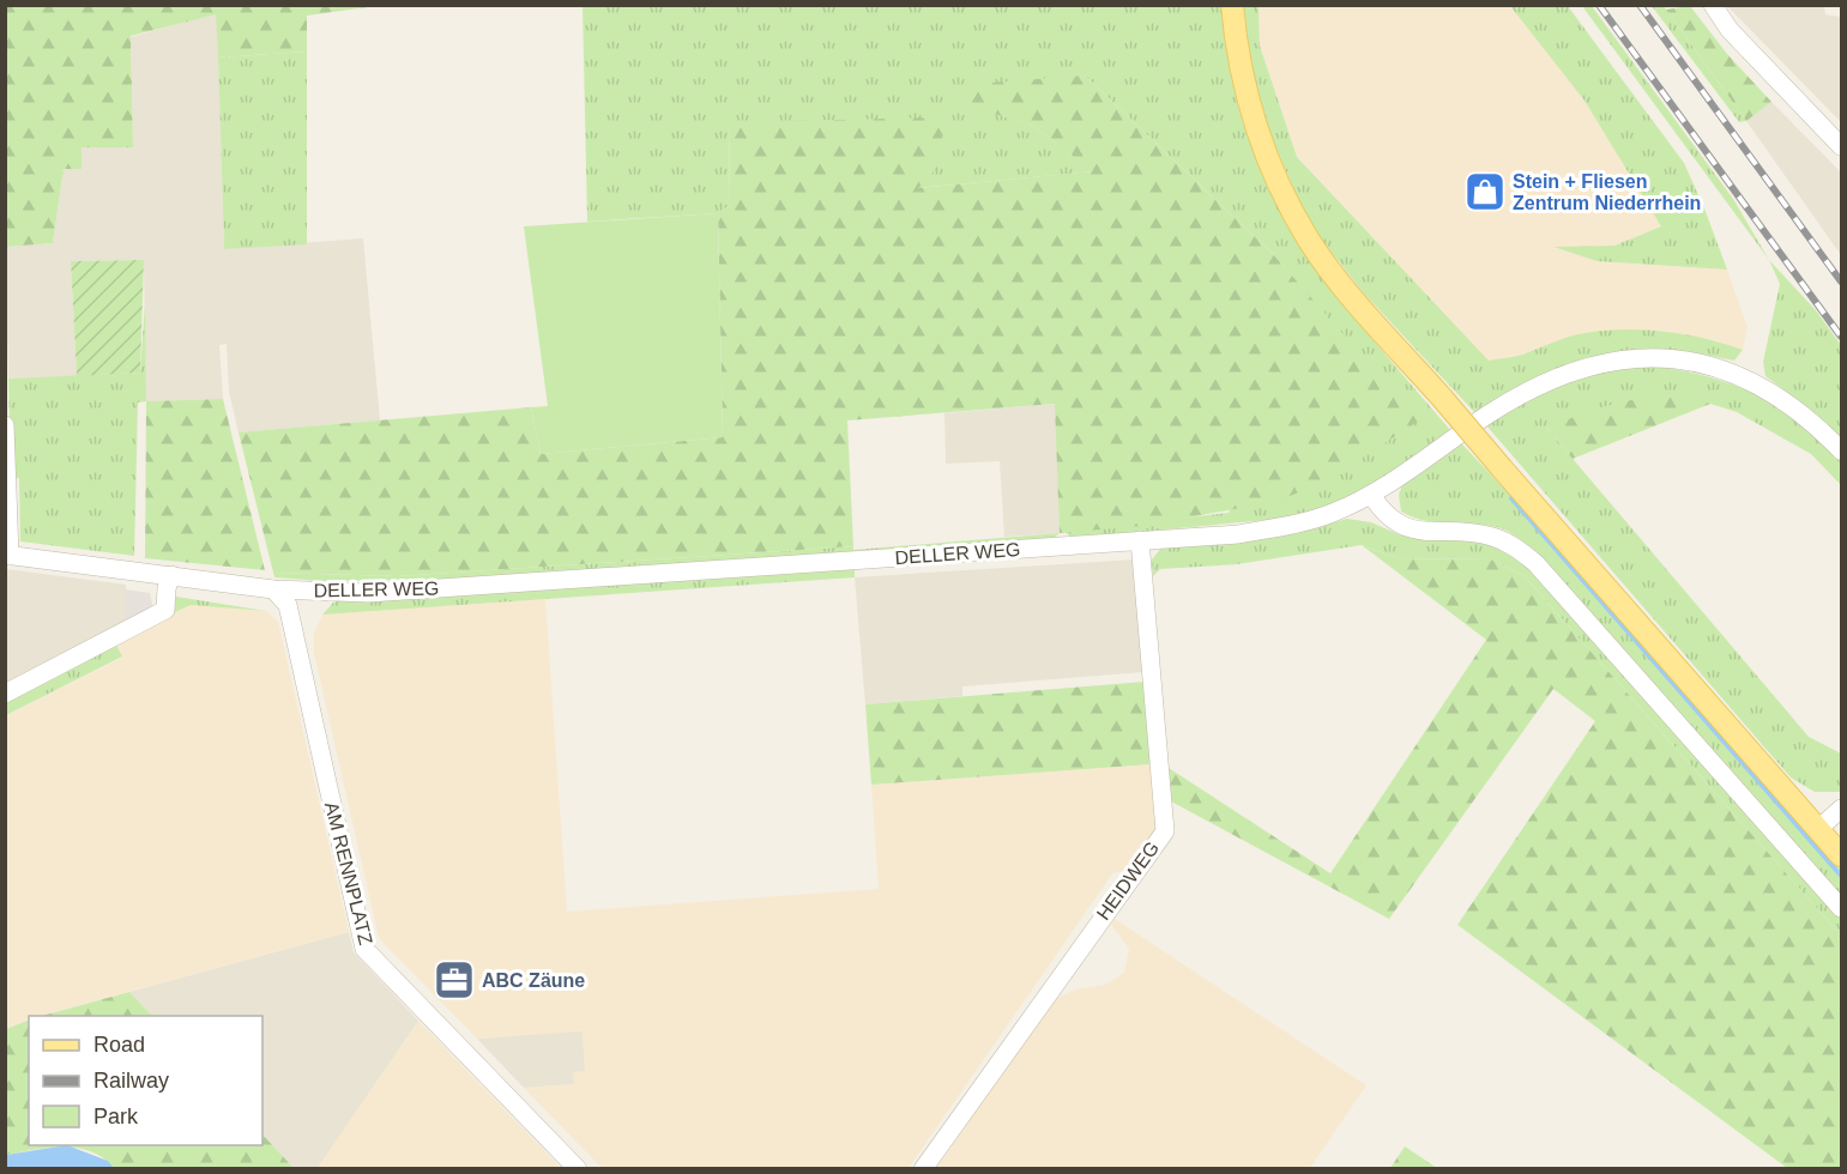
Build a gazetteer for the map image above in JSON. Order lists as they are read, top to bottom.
{
  "streets": {
    "street": ["DELLER WEG", "AM RENNPLATZ", "HEIDWEG"]
  },
  "crossings": [
    ["DELLER WEG", "AM RENNPLATZ"],
    ["DELLER WEG", "HEIDWEG"]
  ],
  "places": {
    "shop": ["Stein + Fliesen Zentrum Niederrhein"],
    "office": ["ABC Zäune"]
  },
  "legend": ["Road", "Railway", "Park"]
}
